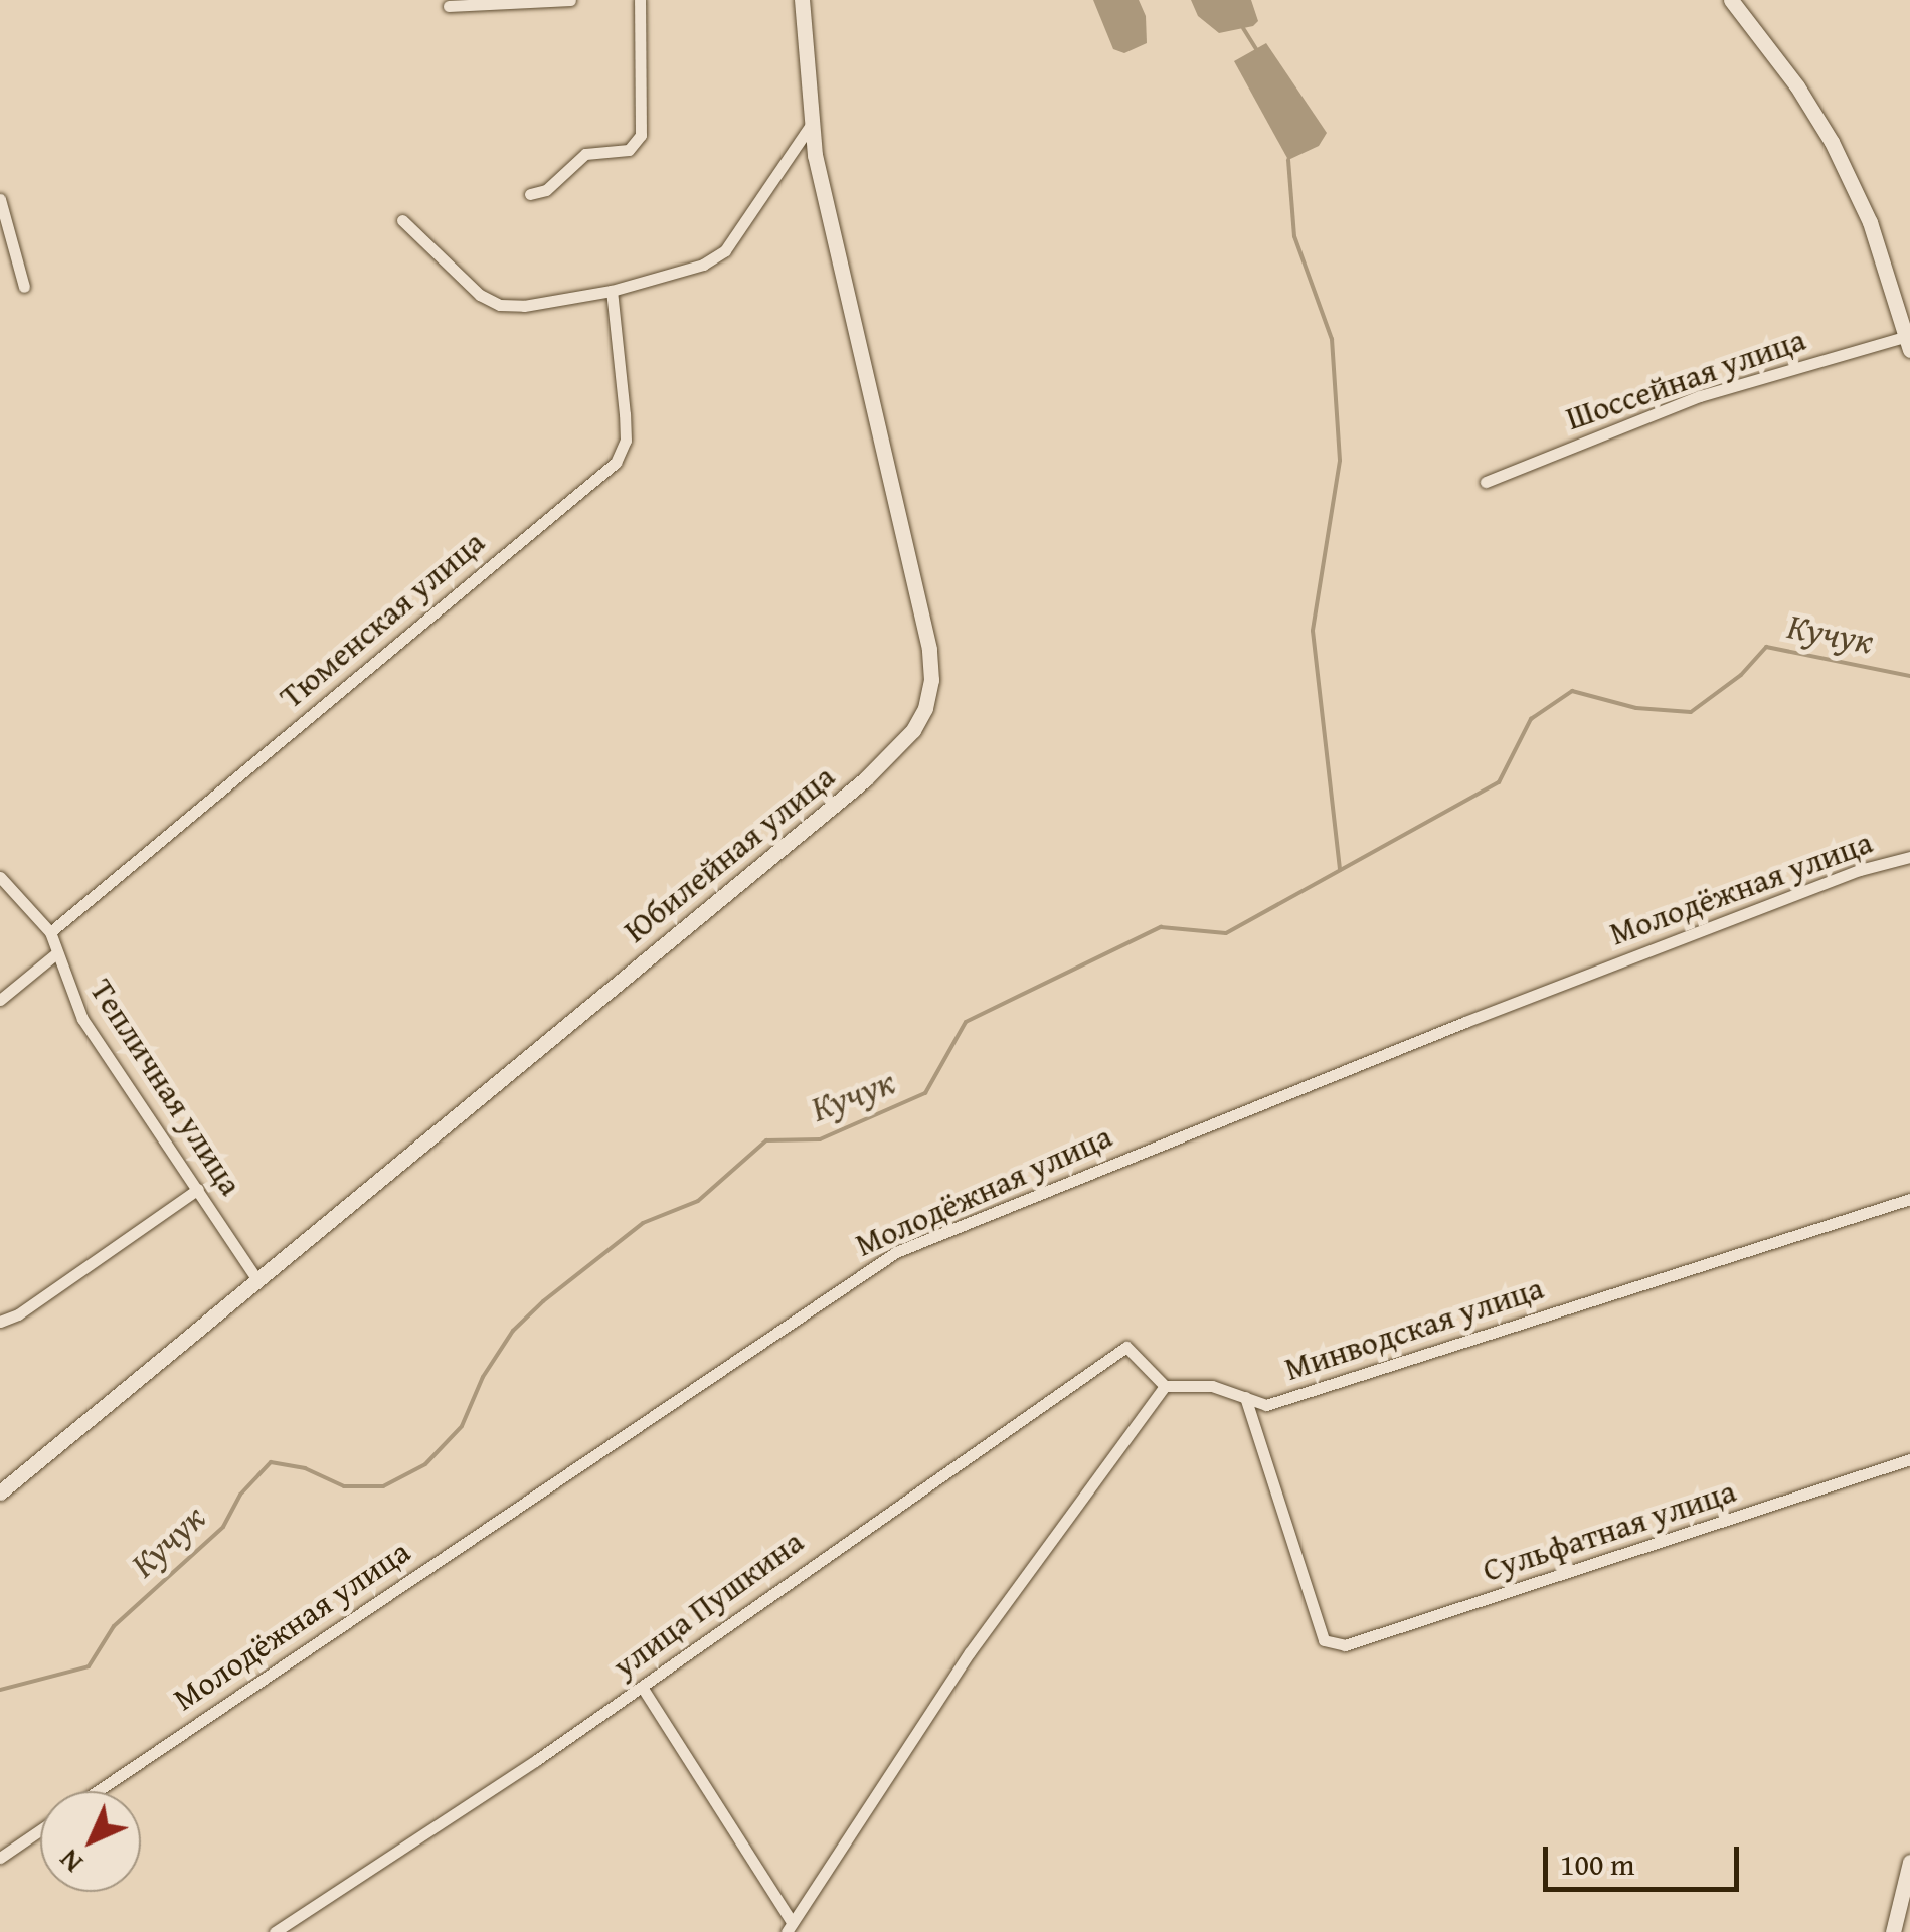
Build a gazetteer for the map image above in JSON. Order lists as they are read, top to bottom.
{
  "streets": {
    "street": [
      "Шоссейная улица",
      "Тюменская улица",
      "Юбилейная улица",
      "Молодёжная улица",
      "Тепличная улица",
      "Минводская улица",
      "Сульфатная улица",
      "улица Пушкина"
    ]
  },
  "crossings": [
    ["Тюменская улица", "Тепличная улица"],
    ["Юбилейная улица", "Тепличная улица"],
    ["Минводская улица", "Сульфатная улица"],
    ["Минводская улица", "улица Пушкина"]
  ],
  "water": ["Кучук"],
  "scale_bar": "100 m",
  "north": "bottom left"
}
